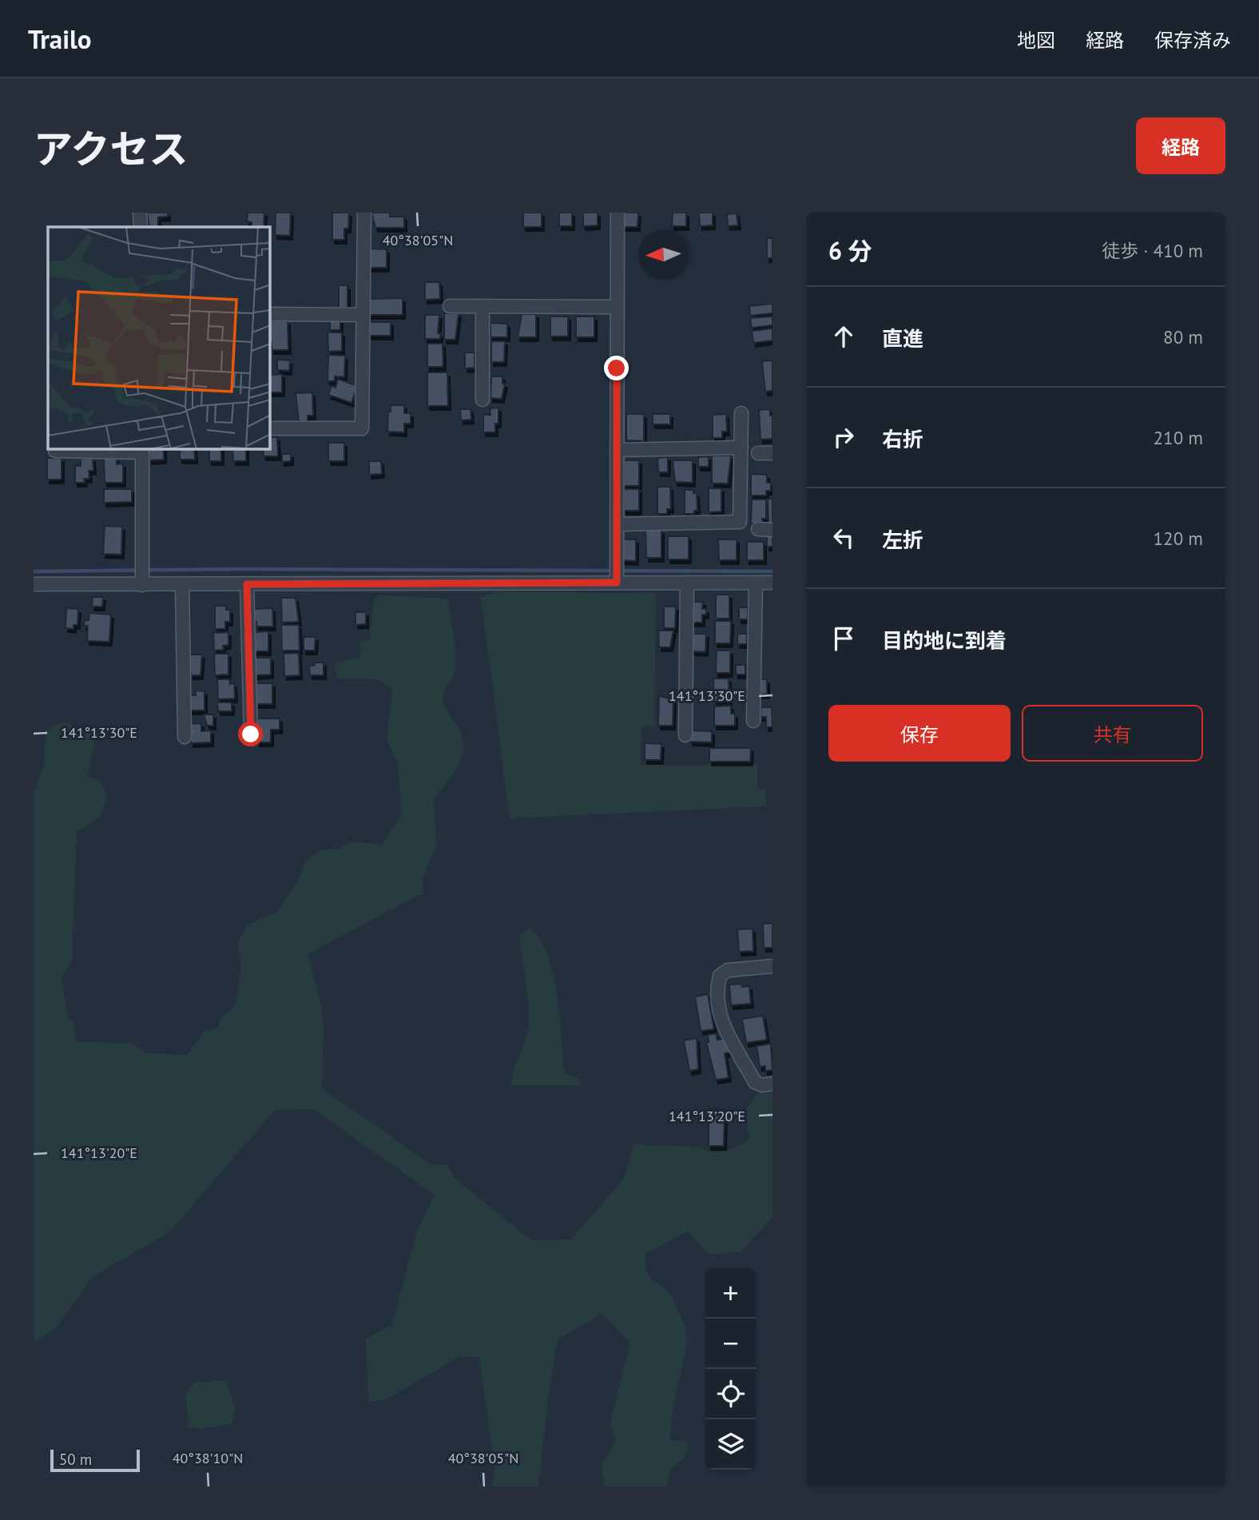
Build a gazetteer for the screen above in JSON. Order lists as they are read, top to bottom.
{
  "scale_bar": "50 m",
  "north": "left",
  "page": {
    "header": "Trailo",
    "nav": ["地図", "経路", "保存済み"],
    "title": "アクセス",
    "buttons": [
      "経路",
      ["保存", "共有"]
    ],
    "heading": ["6 分", "徒歩 · 410 m"],
    "list": [
      ["直進", "80 m"],
      ["右折", "210 m"],
      ["左折", "120 m"],
      "目的地に到着"
    ],
    "map_buttons": ["+", "−"],
    "scale": "50 m"
  },
  "coordinates": [
    "40°38'05\"N",
    "141°13'30\"E",
    "141°13'20\"E",
    "40°38'10\"N"
  ]
}
